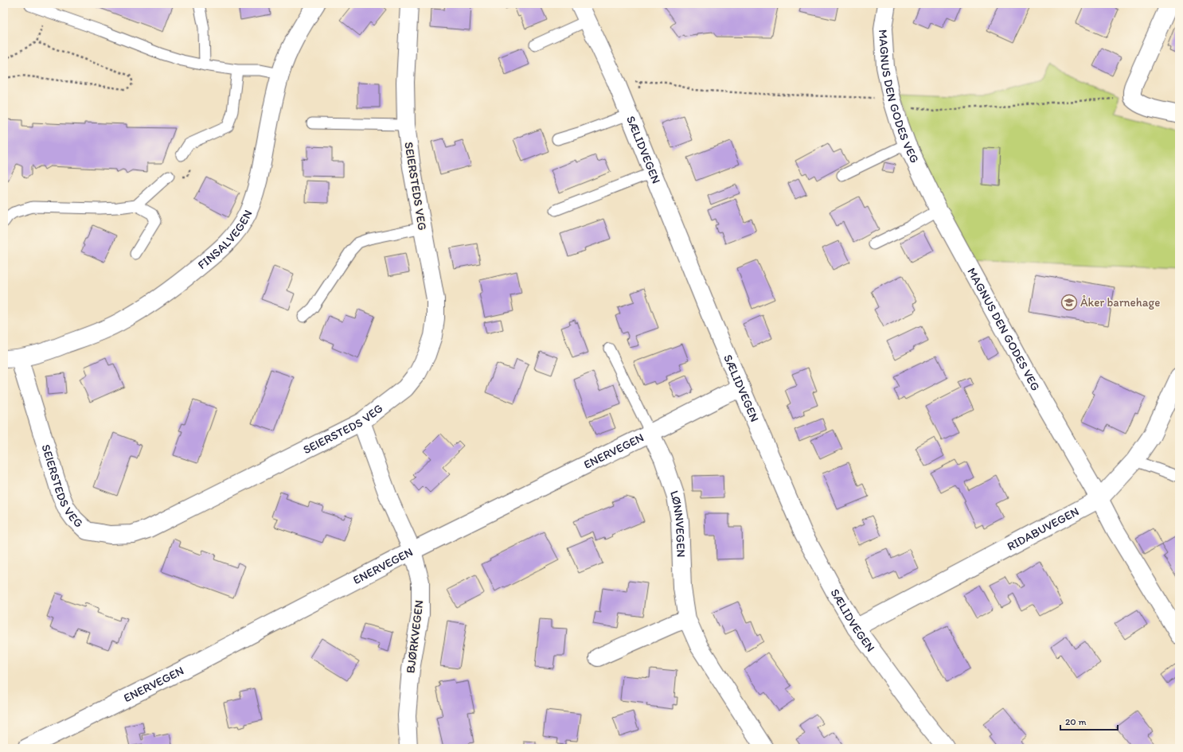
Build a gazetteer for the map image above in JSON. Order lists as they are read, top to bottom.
{
  "streets": {
    "street": [
      "MAGNUS DEN GODES VEG",
      "SÆLIDVEGEN",
      "SEIERSTEDS VEG",
      "FINSALVEGEN",
      "ENERVEGEN",
      "LØNNVEGEN",
      "RIDABUVEGEN",
      "BJØRKVEGEN"
    ]
  },
  "crossings": [
    ["MAGNUS DEN GODES VEG", "RIDABUVEGEN"],
    ["SÆLIDVEGEN", "ENERVEGEN"],
    ["SÆLIDVEGEN", "RIDABUVEGEN"],
    ["SEIERSTEDS VEG", "FINSALVEGEN"],
    ["SEIERSTEDS VEG", "BJØRKVEGEN"],
    ["ENERVEGEN", "LØNNVEGEN"],
    ["ENERVEGEN", "BJØRKVEGEN"]
  ],
  "places": {
    "school or university": ["Åker barnehage"]
  },
  "scale_bar": "20 m"
}
